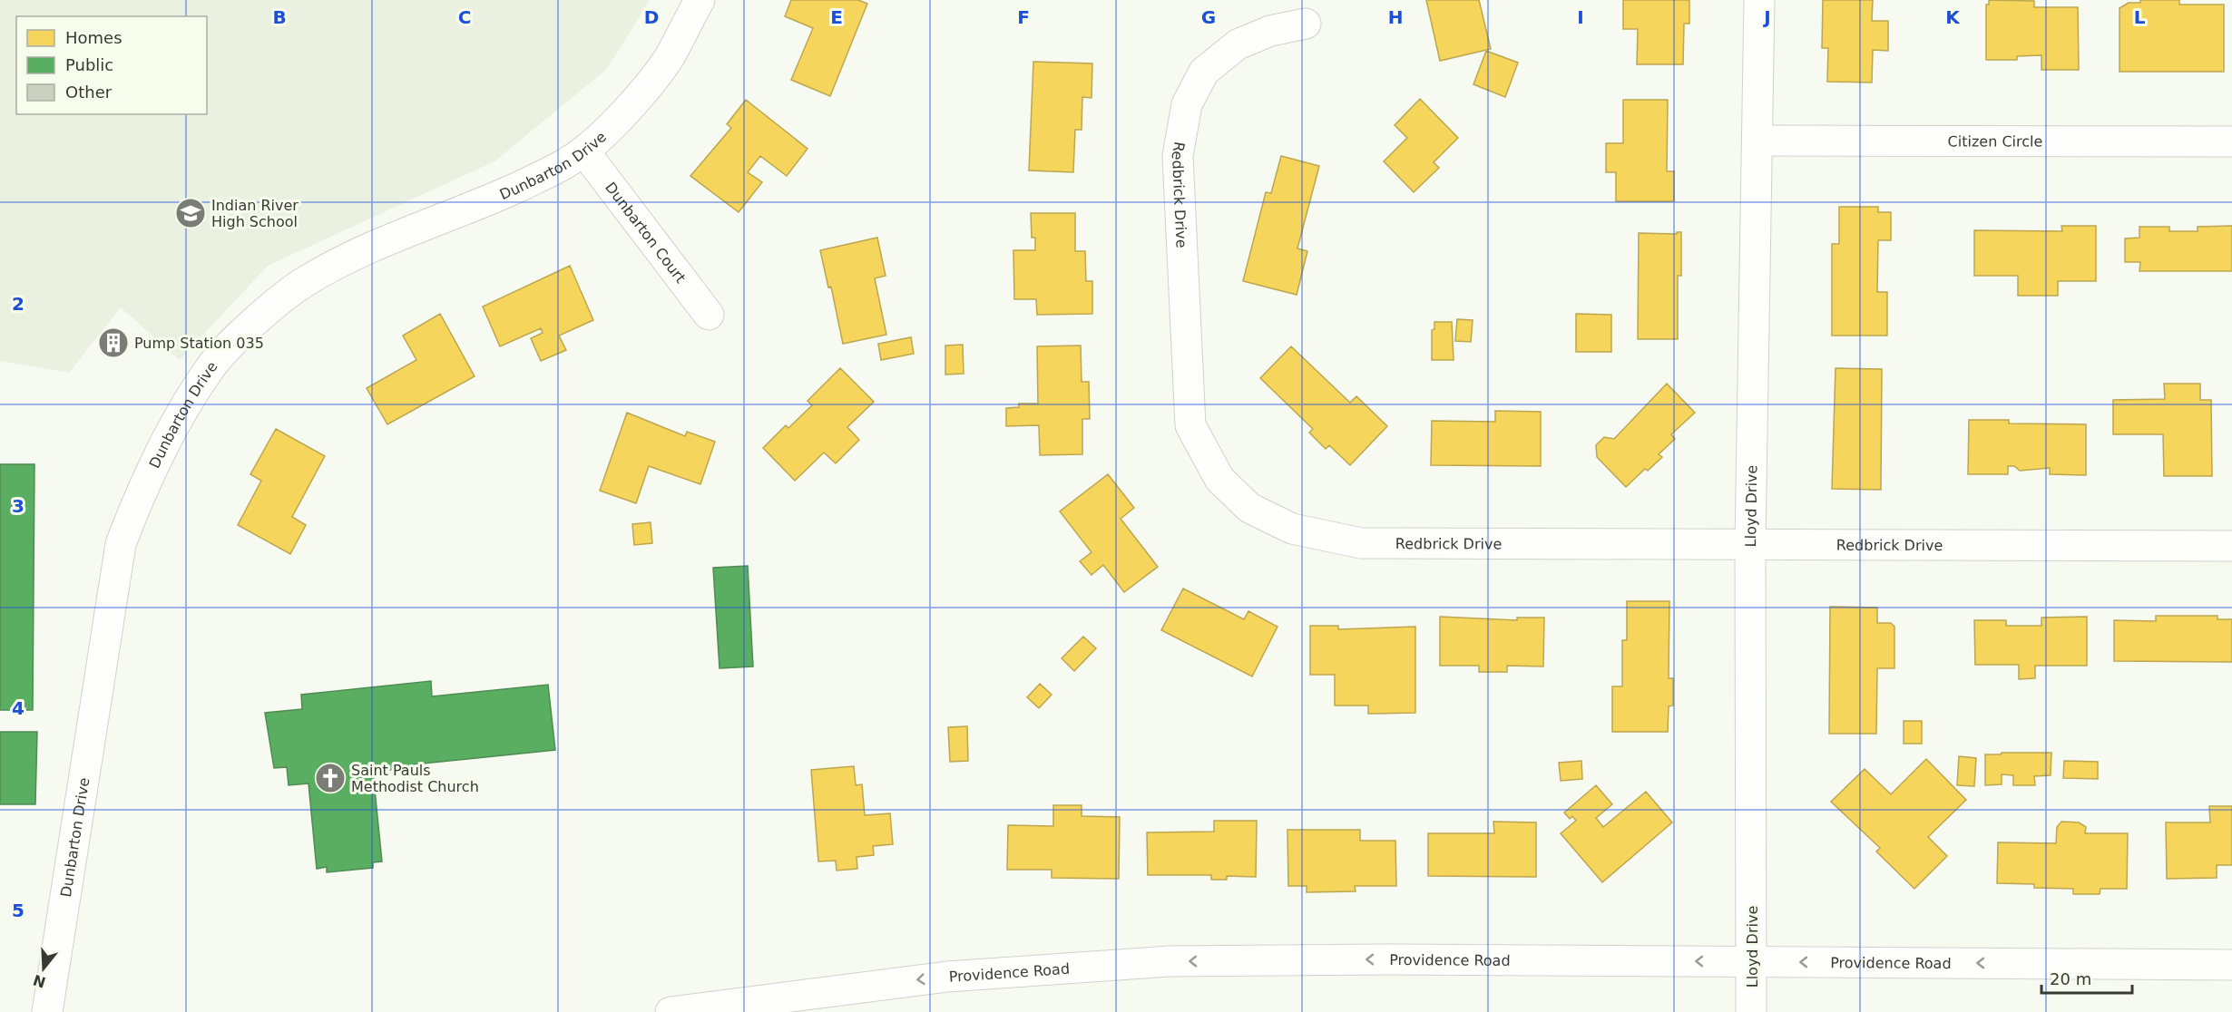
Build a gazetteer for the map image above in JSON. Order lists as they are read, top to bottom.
{
  "streets": {
    "street": [
      "Citizen Circle",
      "Dunbarton Drive",
      "Redbrick Drive",
      "Dunbarton Court",
      "Lloyd Drive",
      "Providence Road"
    ]
  },
  "crossings": [
    ["Citizen Circle", "Lloyd Drive"],
    ["Dunbarton Drive", "Dunbarton Court"],
    ["Redbrick Drive", "Lloyd Drive"],
    ["Lloyd Drive", "Providence Road"]
  ],
  "one_way": ["Providence Road"],
  "places": {
    "school or university": ["Indian River High School"],
    "building": ["Pump Station 035"],
    "church": ["Saint Pauls Methodist Church"]
  },
  "legend": ["Homes", "Public", "Other"],
  "scale_bar": "20 m",
  "north": "bottom",
  "grid": {
    "columns": [
      "B",
      "C",
      "D",
      "E",
      "F",
      "G",
      "H",
      "I",
      "J",
      "K",
      "L"
    ],
    "rows": [
      "2",
      "3",
      "4",
      "5"
    ]
  }
}
